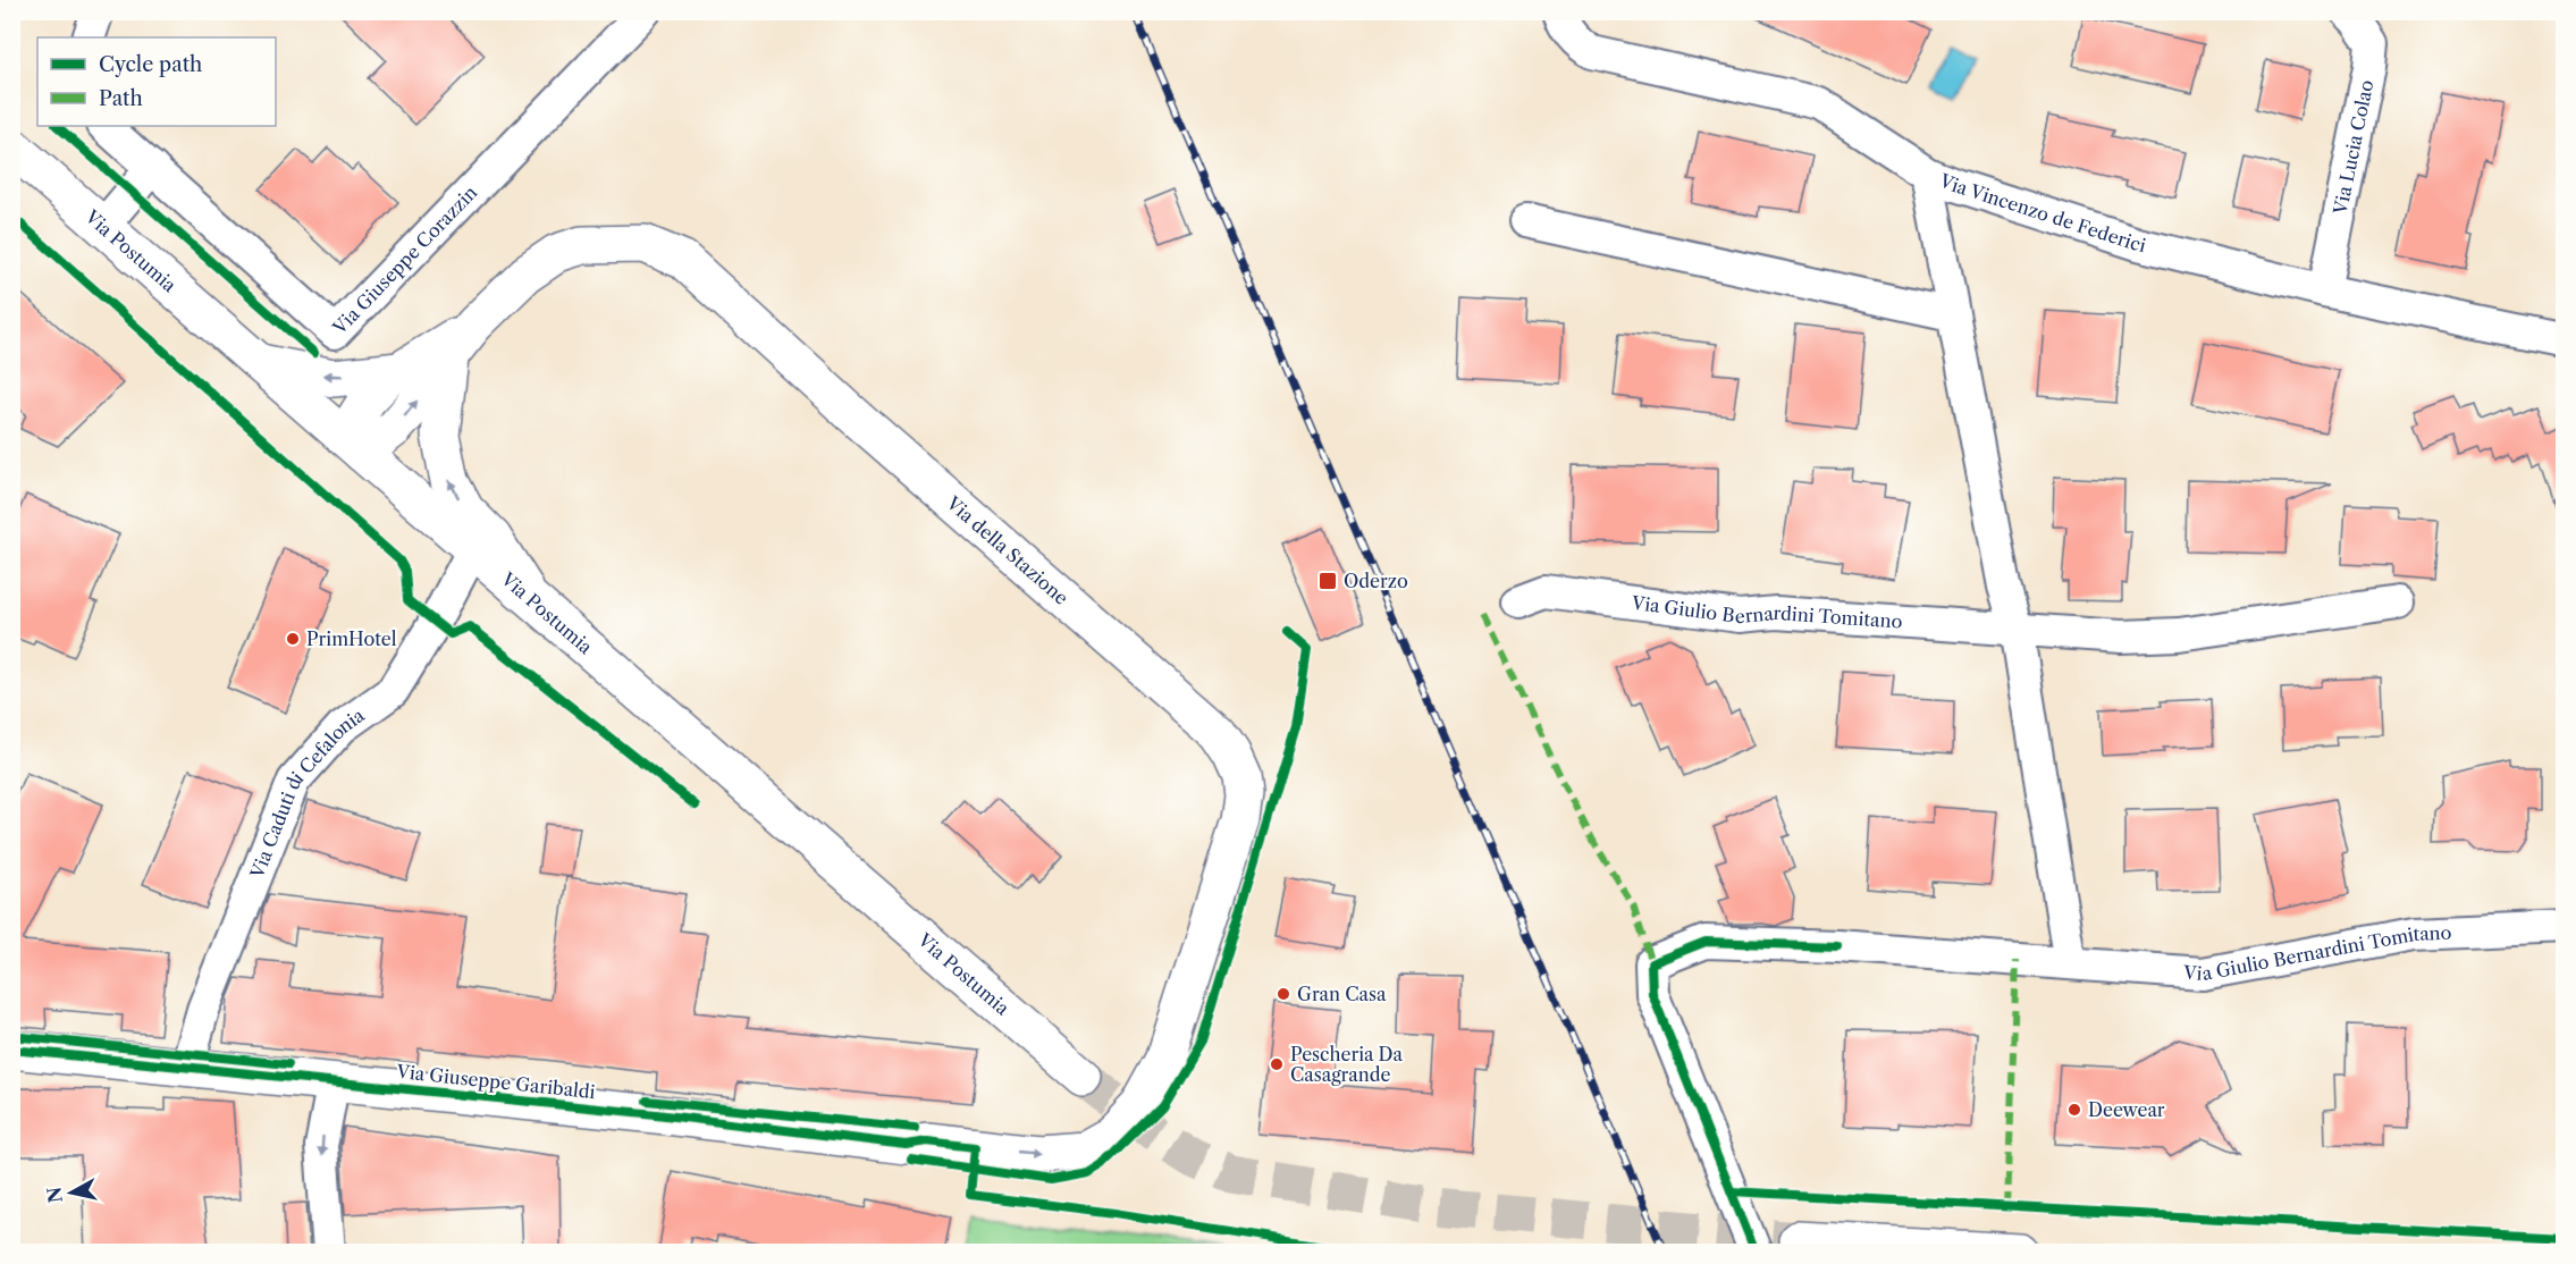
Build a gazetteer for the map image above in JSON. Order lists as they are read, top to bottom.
{
  "streets": {
    "street": [
      "Via Lucia Colao",
      "Via Vincenzo de Federici",
      "Via Postumia",
      "Via Giuseppe Corazzin",
      "Via della Stazione",
      "Via Giulio Bernardini Tomitano",
      "Via Caduti di Cefalonia",
      "Via Giuseppe Garibaldi"
    ]
  },
  "crossings": [
    ["Via Lucia Colao", "Via Vincenzo de Federici"],
    ["Via Postumia", "Via della Stazione"],
    ["Via Postumia", "Via Caduti di Cefalonia"],
    ["Via della Stazione", "Via Giuseppe Garibaldi"],
    ["Via Caduti di Cefalonia", "Via Giuseppe Garibaldi"]
  ],
  "one_way": ["Via Giuseppe Garibaldi"],
  "places": {
    "transit": ["Oderzo"],
    "other": [
      "PrimHotel",
      "Gran Casa",
      "Pescheria Da Casagrande",
      "Deewear"
    ]
  },
  "legend": ["Cycle path", "Path"],
  "north": "left"
}
